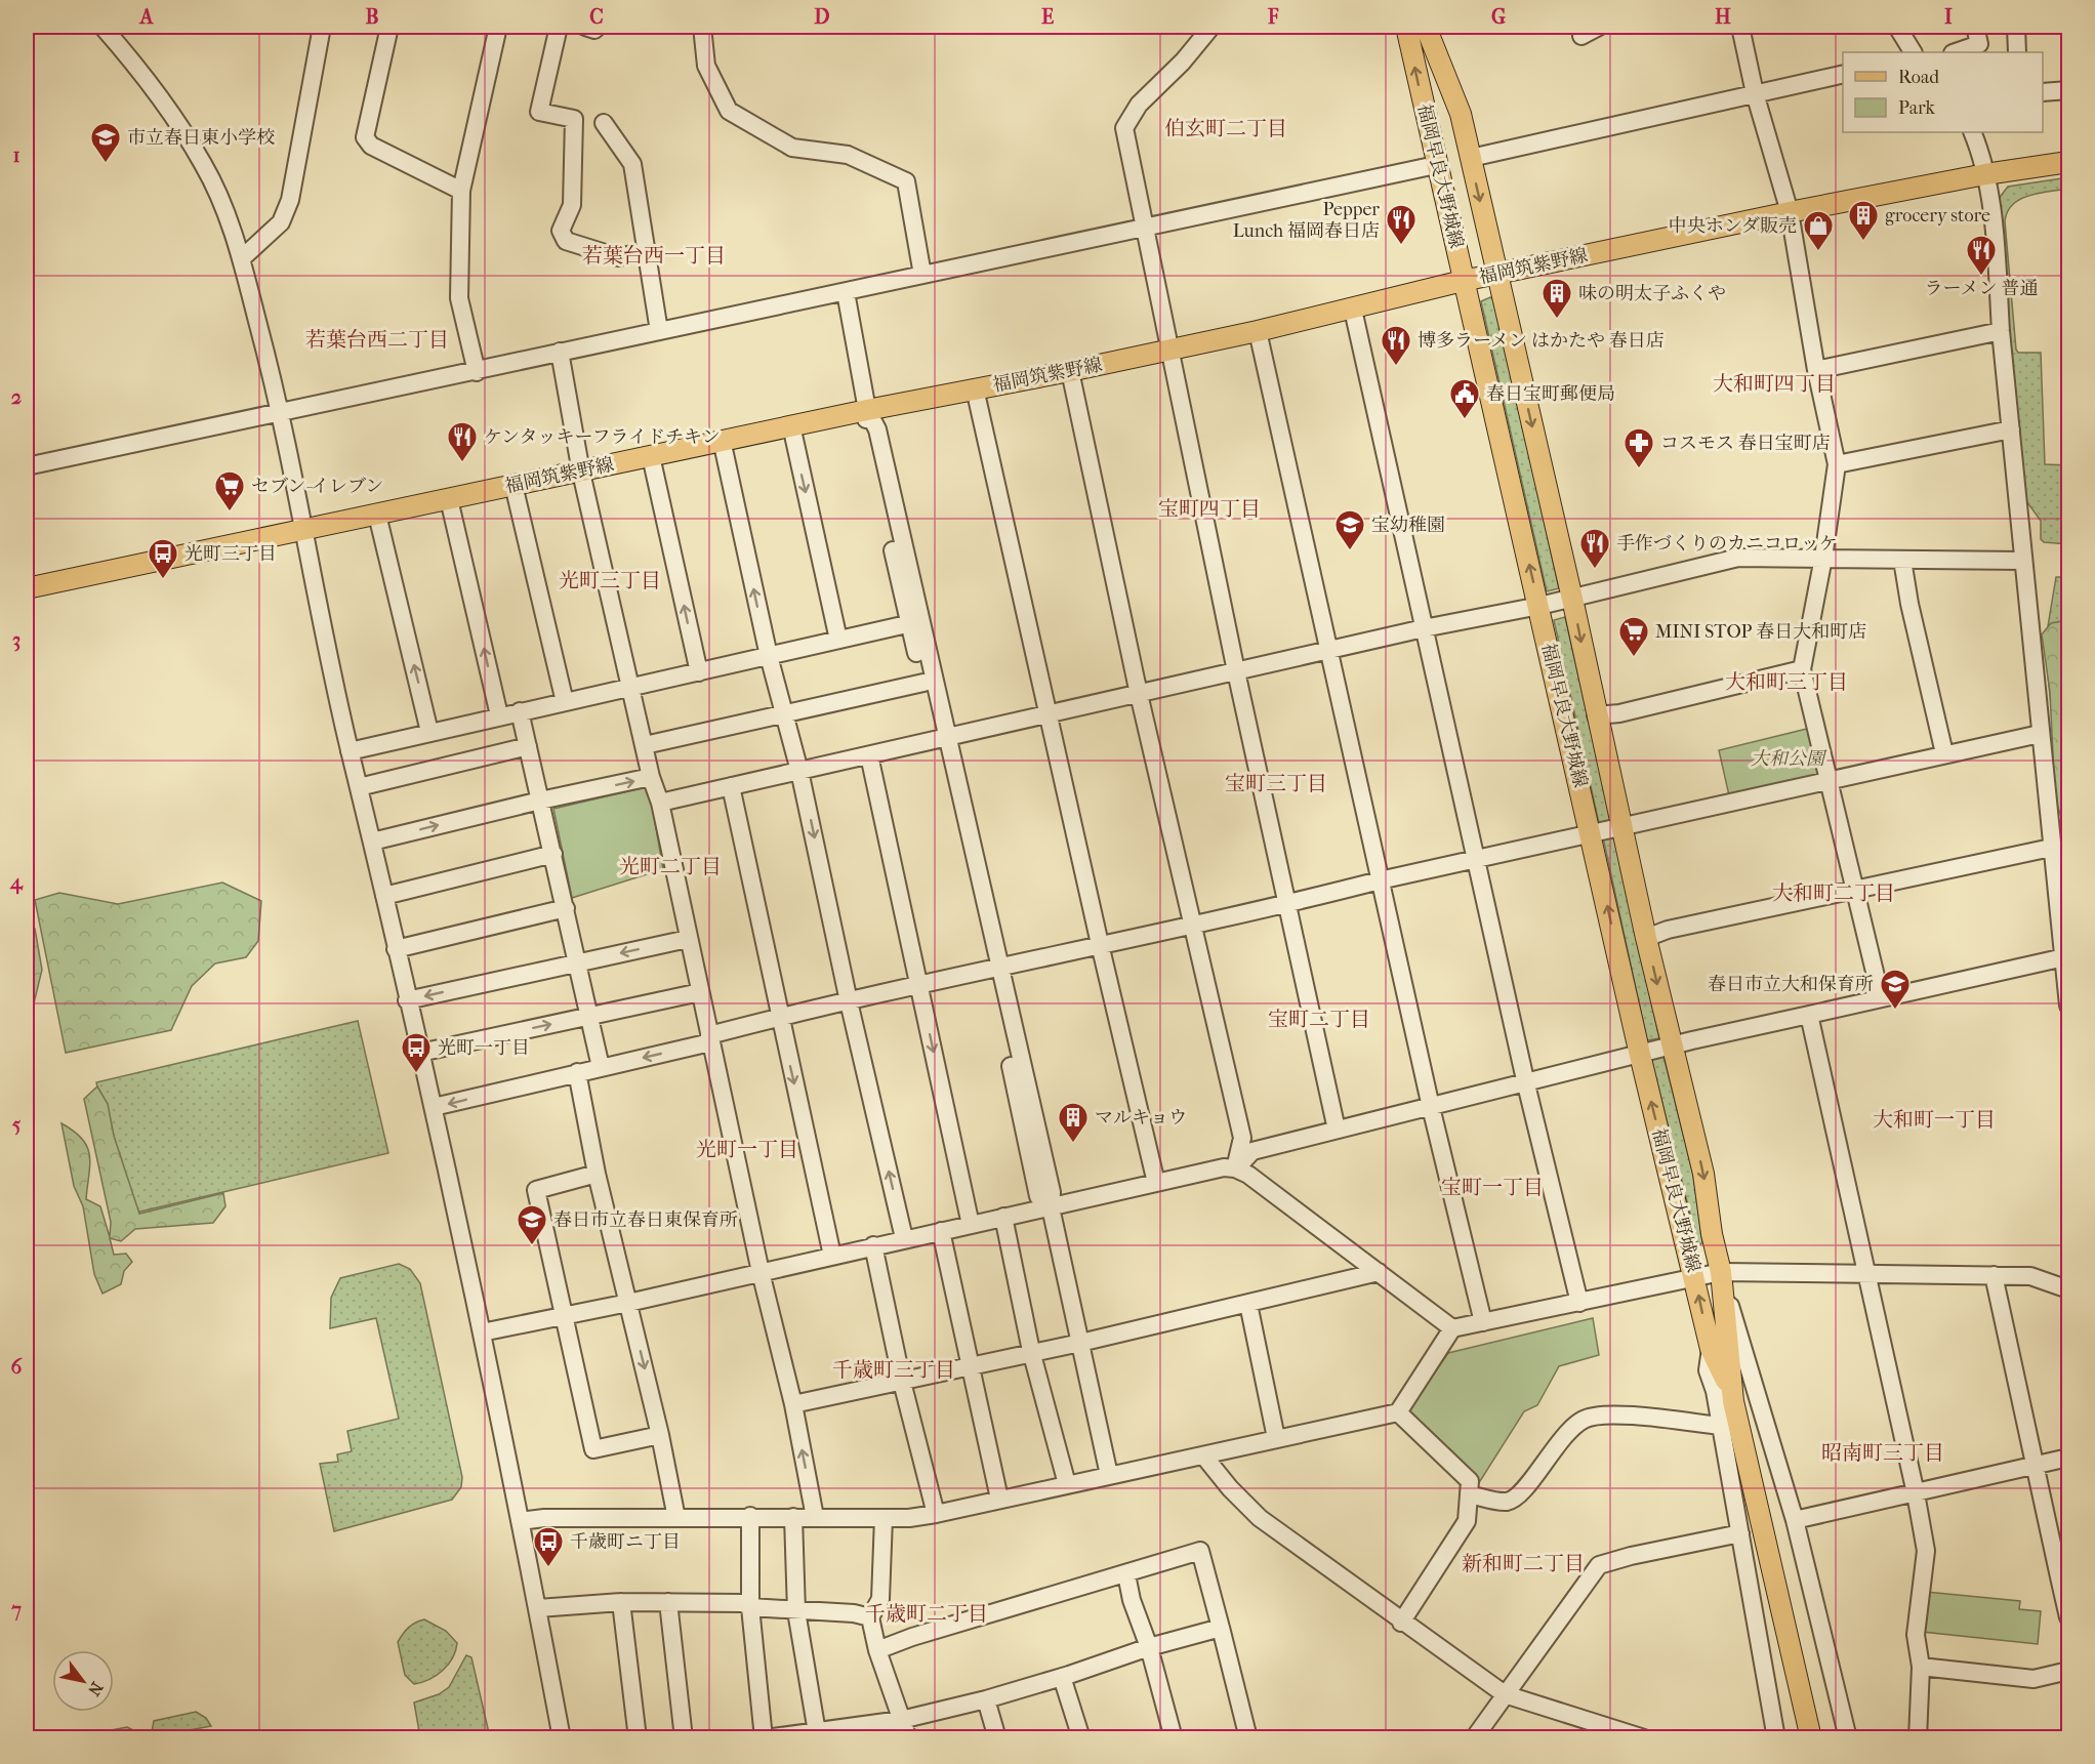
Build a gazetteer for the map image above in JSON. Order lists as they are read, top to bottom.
{
  "streets": {
    "main road": ["福岡早良大野城線", "福岡筑紫野線"]
  },
  "crossings": [
    ["福岡早良大野城線", "福岡筑紫野線"]
  ],
  "districts": [
    "伯玄町二丁目",
    "若葉台西一丁目",
    "若葉台西二丁目",
    "大和町四丁目",
    "宝町四丁目",
    "光町三丁目",
    "大和町三丁目",
    "宝町三丁目",
    "光町二丁目",
    "大和町二丁目",
    "宝町二丁目",
    "大和町一丁目",
    "光町一丁目",
    "宝町一丁目",
    "千歳町三丁目",
    "昭南町三丁目",
    "新和町二丁目",
    "千歳町二丁目"
  ],
  "parks": ["大和公園"],
  "places": {
    "school or university": [
      "市立春日東小学校",
      "宝幼稚園",
      "春日市立大和保育所",
      "春日市立春日東保育所"
    ],
    "building": ["grocery store", "味の明太子ふくや", "マルキョウ"],
    "restaurant": [
      "Pepper Lunch 福岡春日店",
      "ラーメン 普通",
      "博多ラーメン はかたや 春日店",
      "ケンタッキーフライドチキン",
      "手作づくりのカニコロッケ"
    ],
    "shop": ["中央ホンダ販売"],
    "public building": ["春日宝町郵便局"],
    "pharmacy": ["コスモス 春日宝町店"],
    "supermarket": ["セブン-イレブン", "MINI STOP 春日大和町店"],
    "bus stop": ["光町三丁目", "光町一丁目", "千歳町ニ丁目"]
  },
  "legend": ["Road", "Park"],
  "north": "bottom right",
  "grid": {
    "columns": [
      "A",
      "B",
      "C",
      "D",
      "E",
      "F",
      "G",
      "H",
      "I"
    ],
    "rows": [
      "1",
      "2",
      "3",
      "4",
      "5",
      "6",
      "7"
    ]
  }
}
